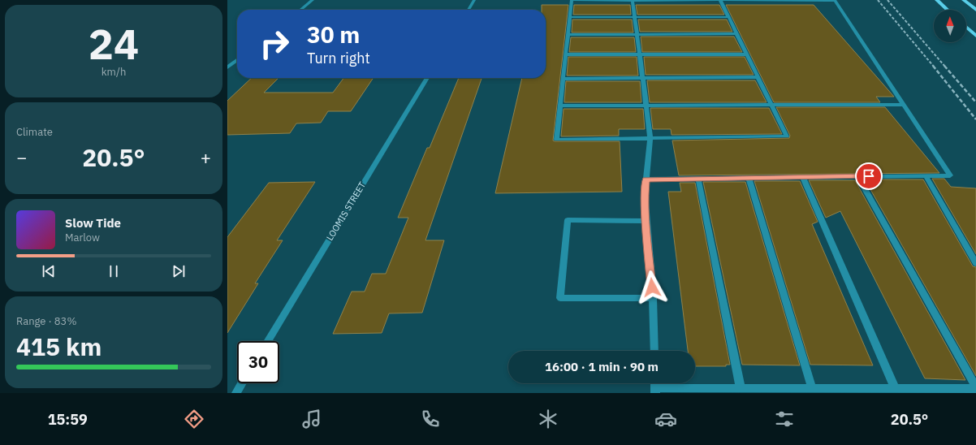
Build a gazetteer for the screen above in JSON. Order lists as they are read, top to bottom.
{
  "streets": {
    "street": ["LOOMIS STREET"]
  },
  "north": "top",
  "page": {
    "tile": [
      ["24", "km/h"],
      "Climate",
      ["Range · 83%", "415 km"]
    ],
    "turn": ["30 m", "Turn right"],
    "heat": ["−", "20.5°", "+"],
    "song": ["Slow Tide", "Marlow"],
    "limit": "30",
    "trip": "16:00 · 1 min · 90 m",
    "tabs": ["15:59", "20.5°"]
  }
}
